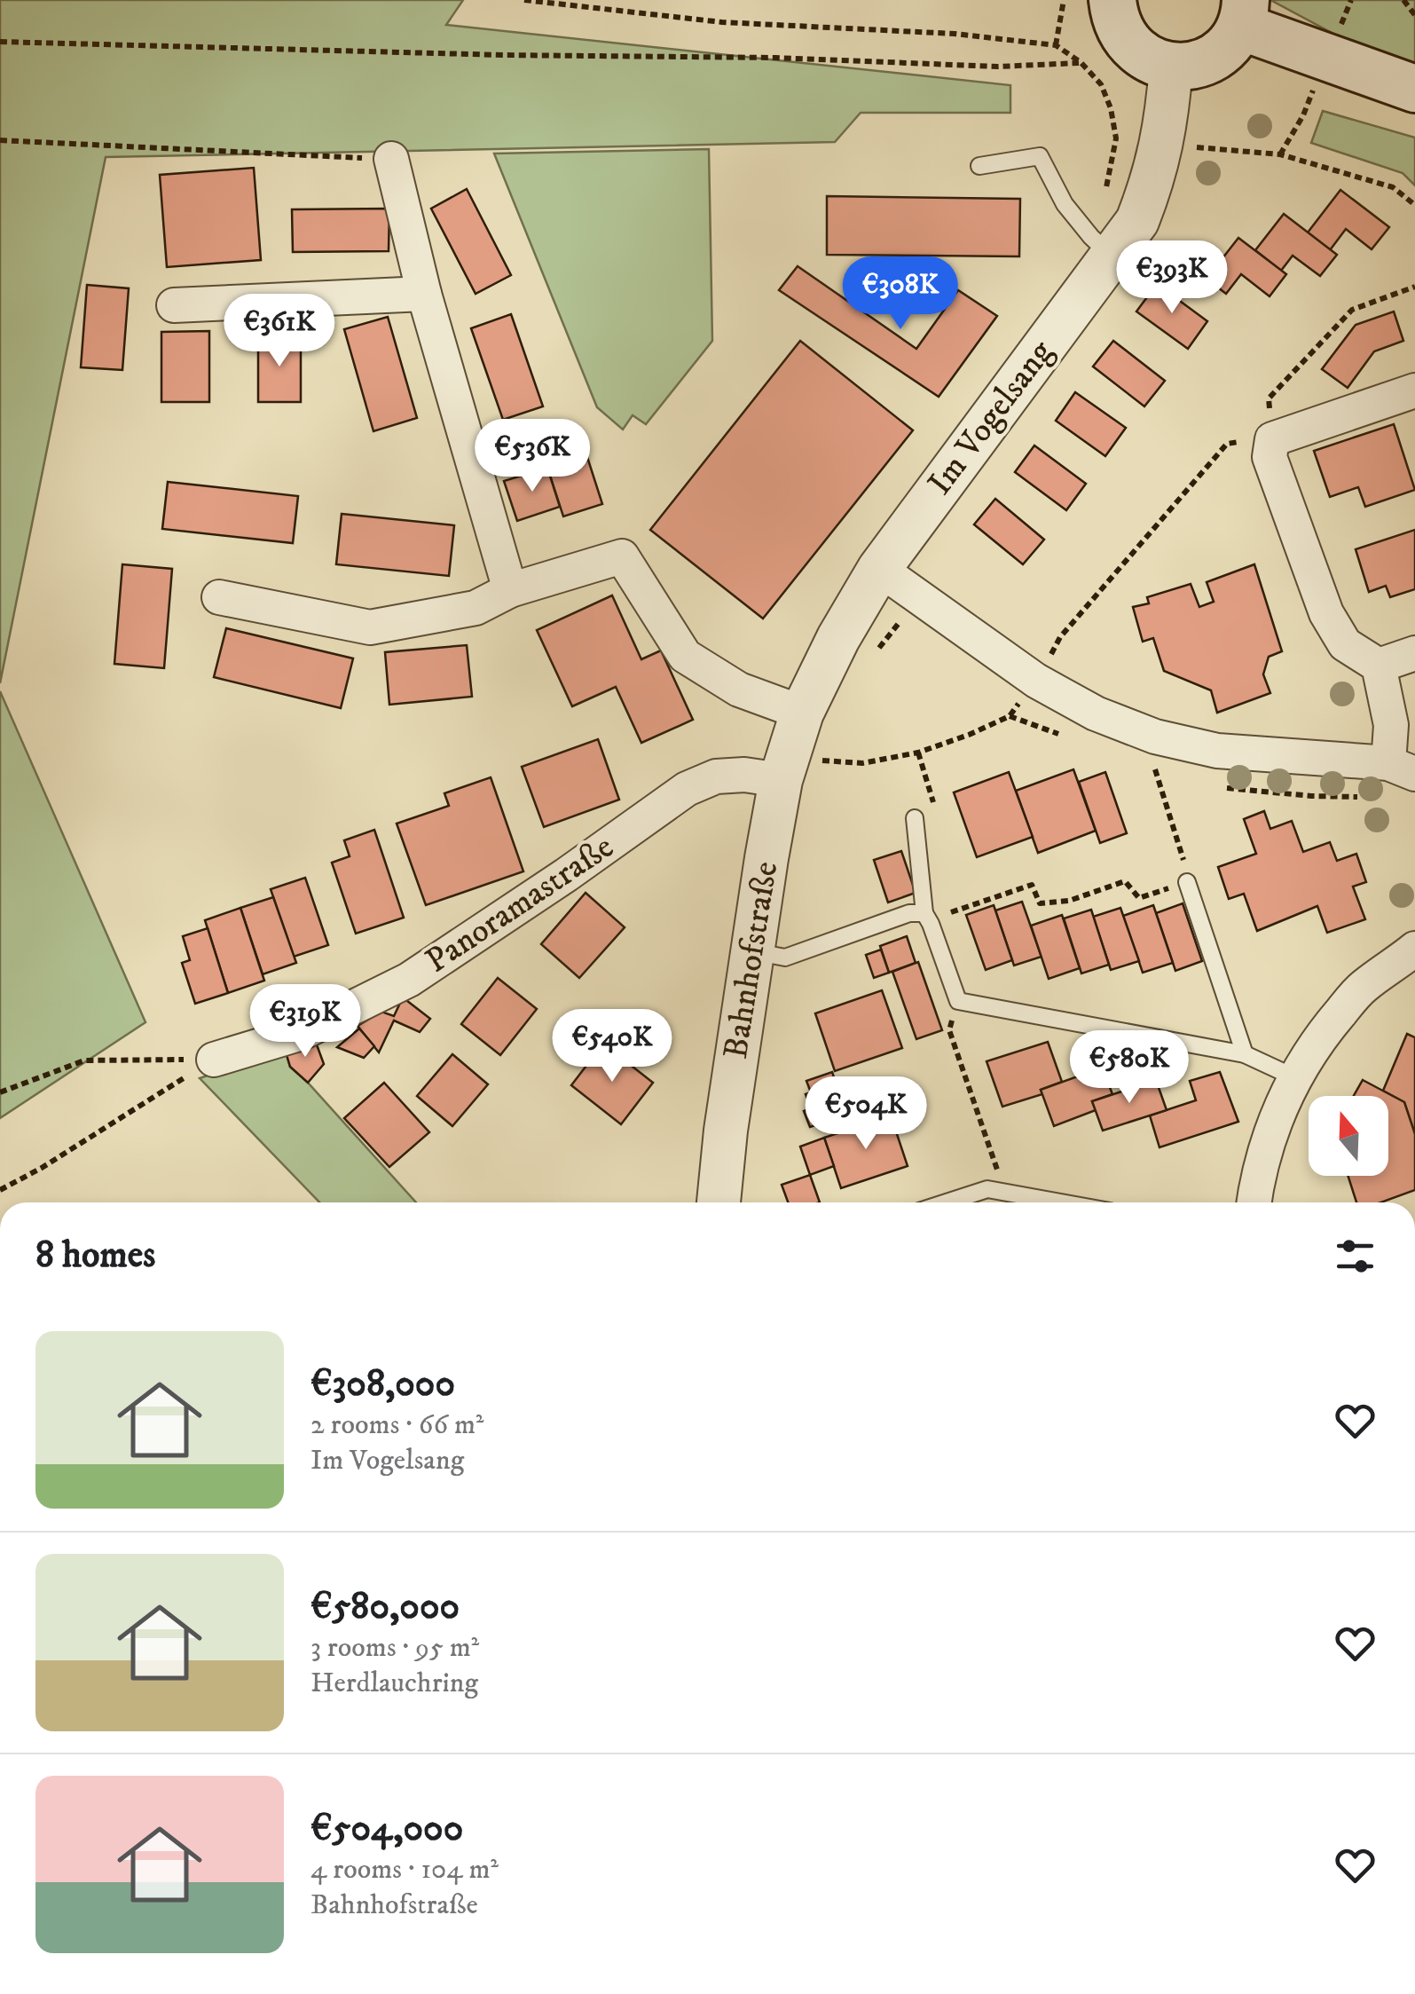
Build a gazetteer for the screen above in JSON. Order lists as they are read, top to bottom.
{
  "streets": {
    "street": ["Im Vogelsang", "Panoramastraße", "Bahnhofstraße"]
  },
  "crossings": [
    ["Im Vogelsang", "Bahnhofstraße"],
    ["Panoramastraße", "Bahnhofstraße"]
  ],
  "north": "top",
  "page": {
    "price": [
      "€393K",
      "€308K",
      "€361K",
      "€536K",
      "€319K",
      "€540K",
      "€580K",
      "€504K"
    ],
    "heading": "8 homes",
    "list": [
      {
        "name": "€308,000",
        "note": "2 rooms · 66 m² · Im Vogelsang"
      },
      {
        "name": "€580,000",
        "note": "3 rooms · 95 m² · Herdlauchring"
      },
      {
        "name": "€504,000",
        "note": "4 rooms · 104 m² · Bahnhofstraße"
      }
    ]
  }
}
